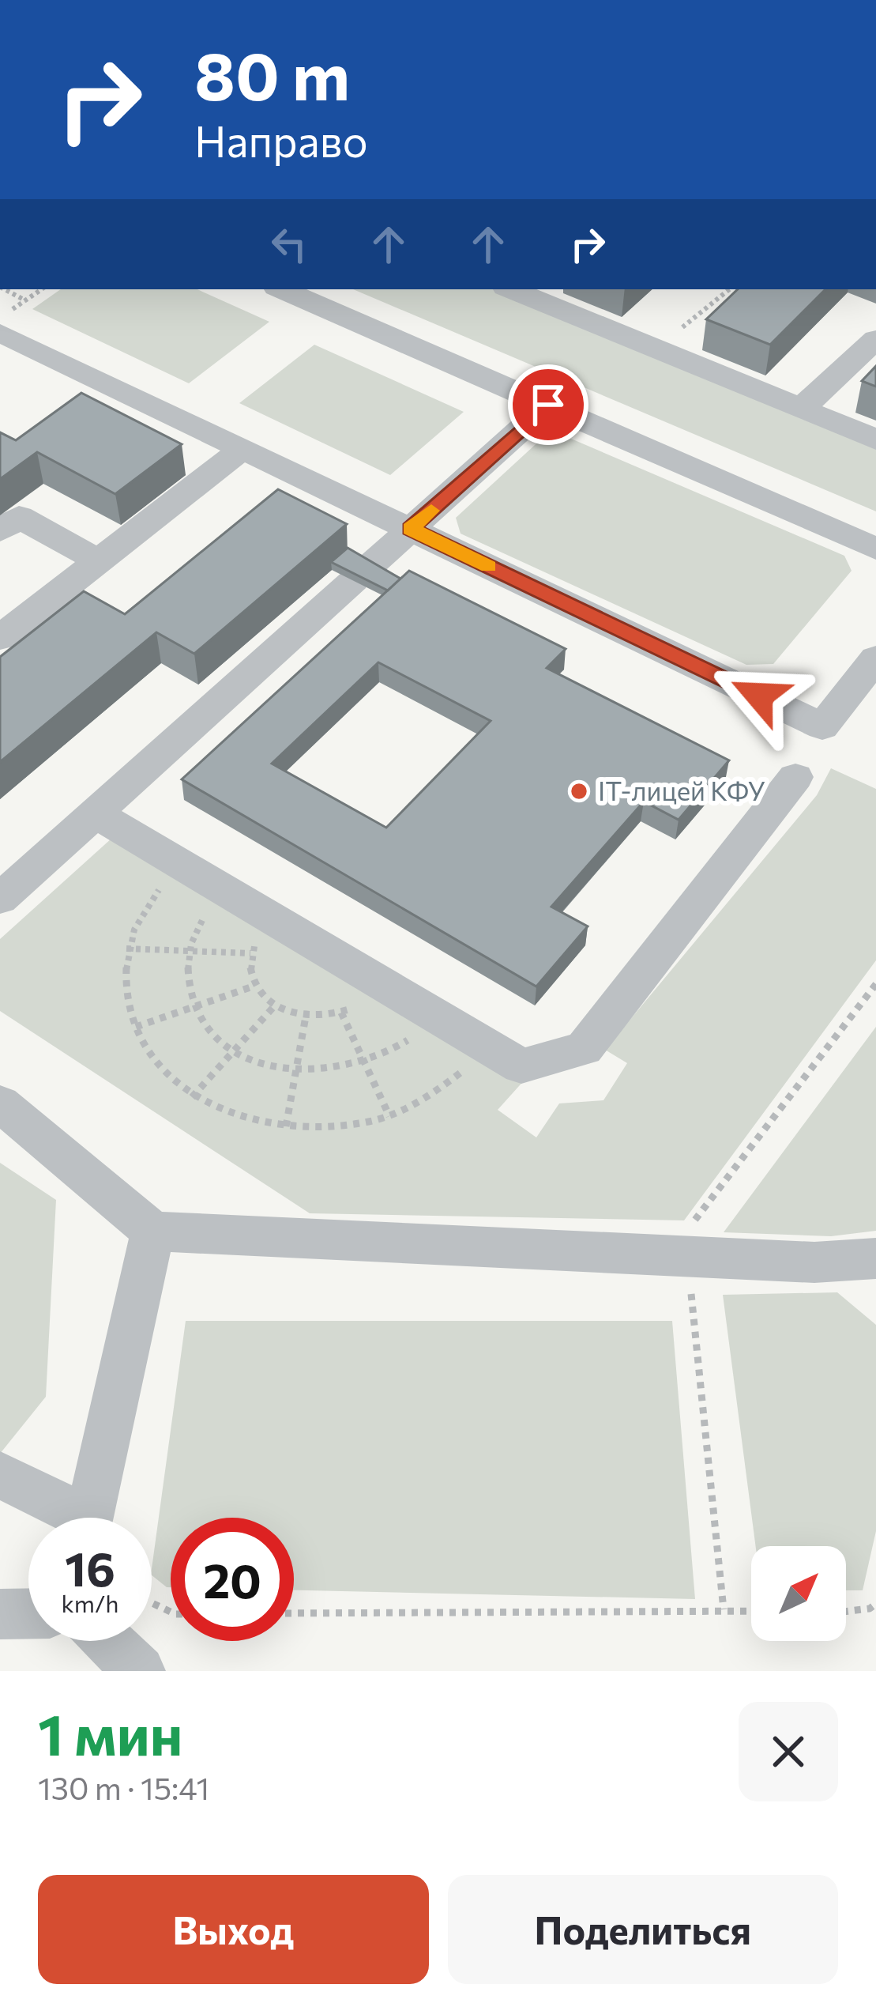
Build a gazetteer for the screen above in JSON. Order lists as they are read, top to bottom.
{
  "places": ["IT-лицей КФУ"],
  "north": "top right",
  "page": {
    "turn": ["80 m", "Направо"],
    "speed": "16 km/h",
    "limit": "20",
    "heading": ["1 мин", "130 m · 15:41"],
    "buttons": ["Выход", "Поделиться"]
  }
}
